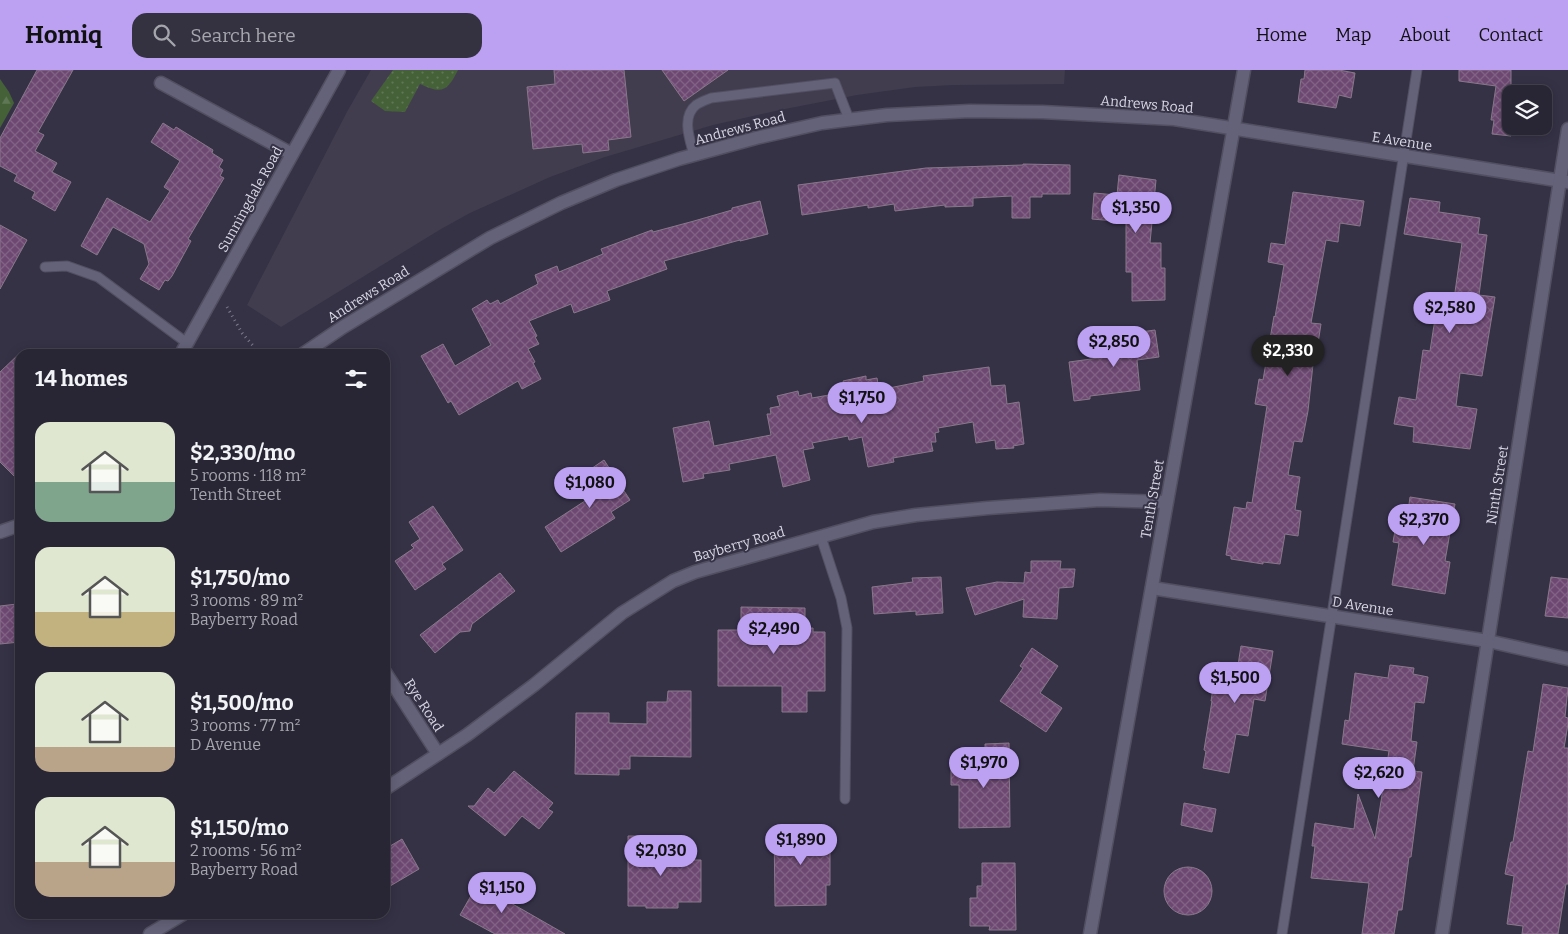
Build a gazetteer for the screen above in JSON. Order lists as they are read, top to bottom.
{
  "streets": {
    "street": [
      "Andrews Road",
      "E Avenue",
      "Sunningdale Road",
      "Ninth Street",
      "Tenth Street",
      "Bayberry Road",
      "D Avenue",
      "Rye Road"
    ]
  },
  "crossings": [
    ["Andrews Road", "E Avenue"],
    ["Andrews Road", "Tenth Street"],
    ["E Avenue", "Ninth Street"],
    ["E Avenue", "Tenth Street"],
    ["Ninth Street", "D Avenue"],
    ["Tenth Street", "Bayberry Road"],
    ["Tenth Street", "D Avenue"],
    ["Bayberry Road", "Rye Road"]
  ],
  "page": {
    "header": "Homiq",
    "search": "Search here",
    "nav": [
      "Home",
      "Map",
      "About",
      "Contact"
    ],
    "price": [
      "$1,350",
      "$2,580",
      "$2,850",
      "$2,330",
      "$1,750",
      "$1,080",
      "$2,370",
      "$2,490",
      "$1,500",
      "$1,970",
      "$2,620",
      "$1,890",
      "$2,030",
      "$1,150"
    ],
    "heading": "14 homes",
    "list": [
      {
        "name": "$2,330/mo",
        "note": "5 rooms · 118 m² · Tenth Street"
      },
      {
        "name": "$1,750/mo",
        "note": "3 rooms · 89 m² · Bayberry Road"
      },
      {
        "name": "$1,500/mo",
        "note": "3 rooms · 77 m² · D Avenue"
      },
      {
        "name": "$1,150/mo",
        "note": "2 rooms · 56 m² · Bayberry Road"
      }
    ]
  }
}
